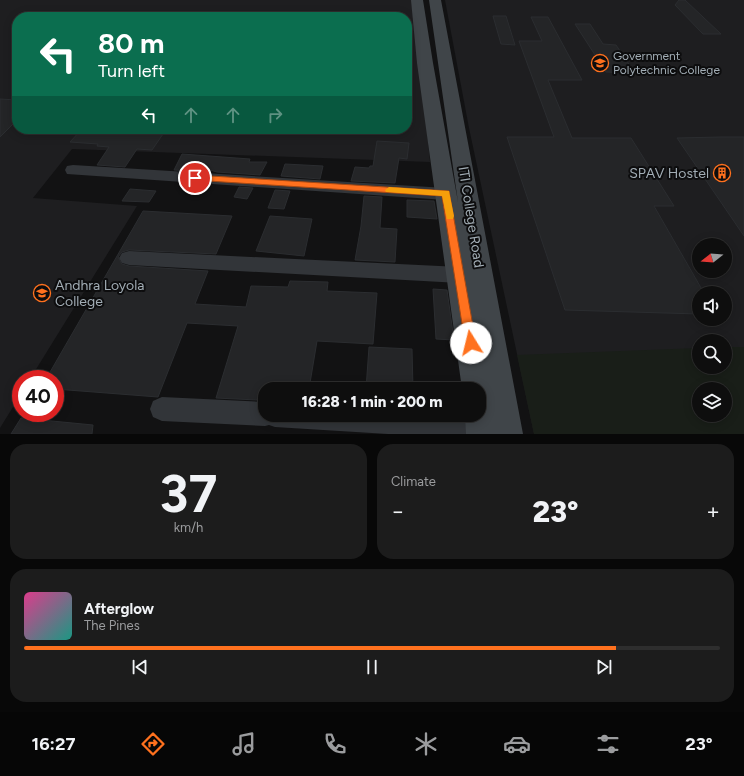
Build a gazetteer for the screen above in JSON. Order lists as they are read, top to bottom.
{
  "streets": {
    "street": ["ITI College Road"]
  },
  "places": {
    "school or university": ["Government Polytechnic College", "Andhra Loyola College"],
    "building": ["SPAV Hostel"]
  },
  "north": "left",
  "page": {
    "turn": ["80 m", "Turn left"],
    "limit": "40",
    "trip": "16:28 · 1 min · 200 m",
    "tile": [
      ["37", "km/h"],
      "Climate"
    ],
    "heat": ["−", "23°", "+"],
    "song": ["Afterglow", "The Pines"],
    "tabs": ["16:27", "23°"]
  }
}
